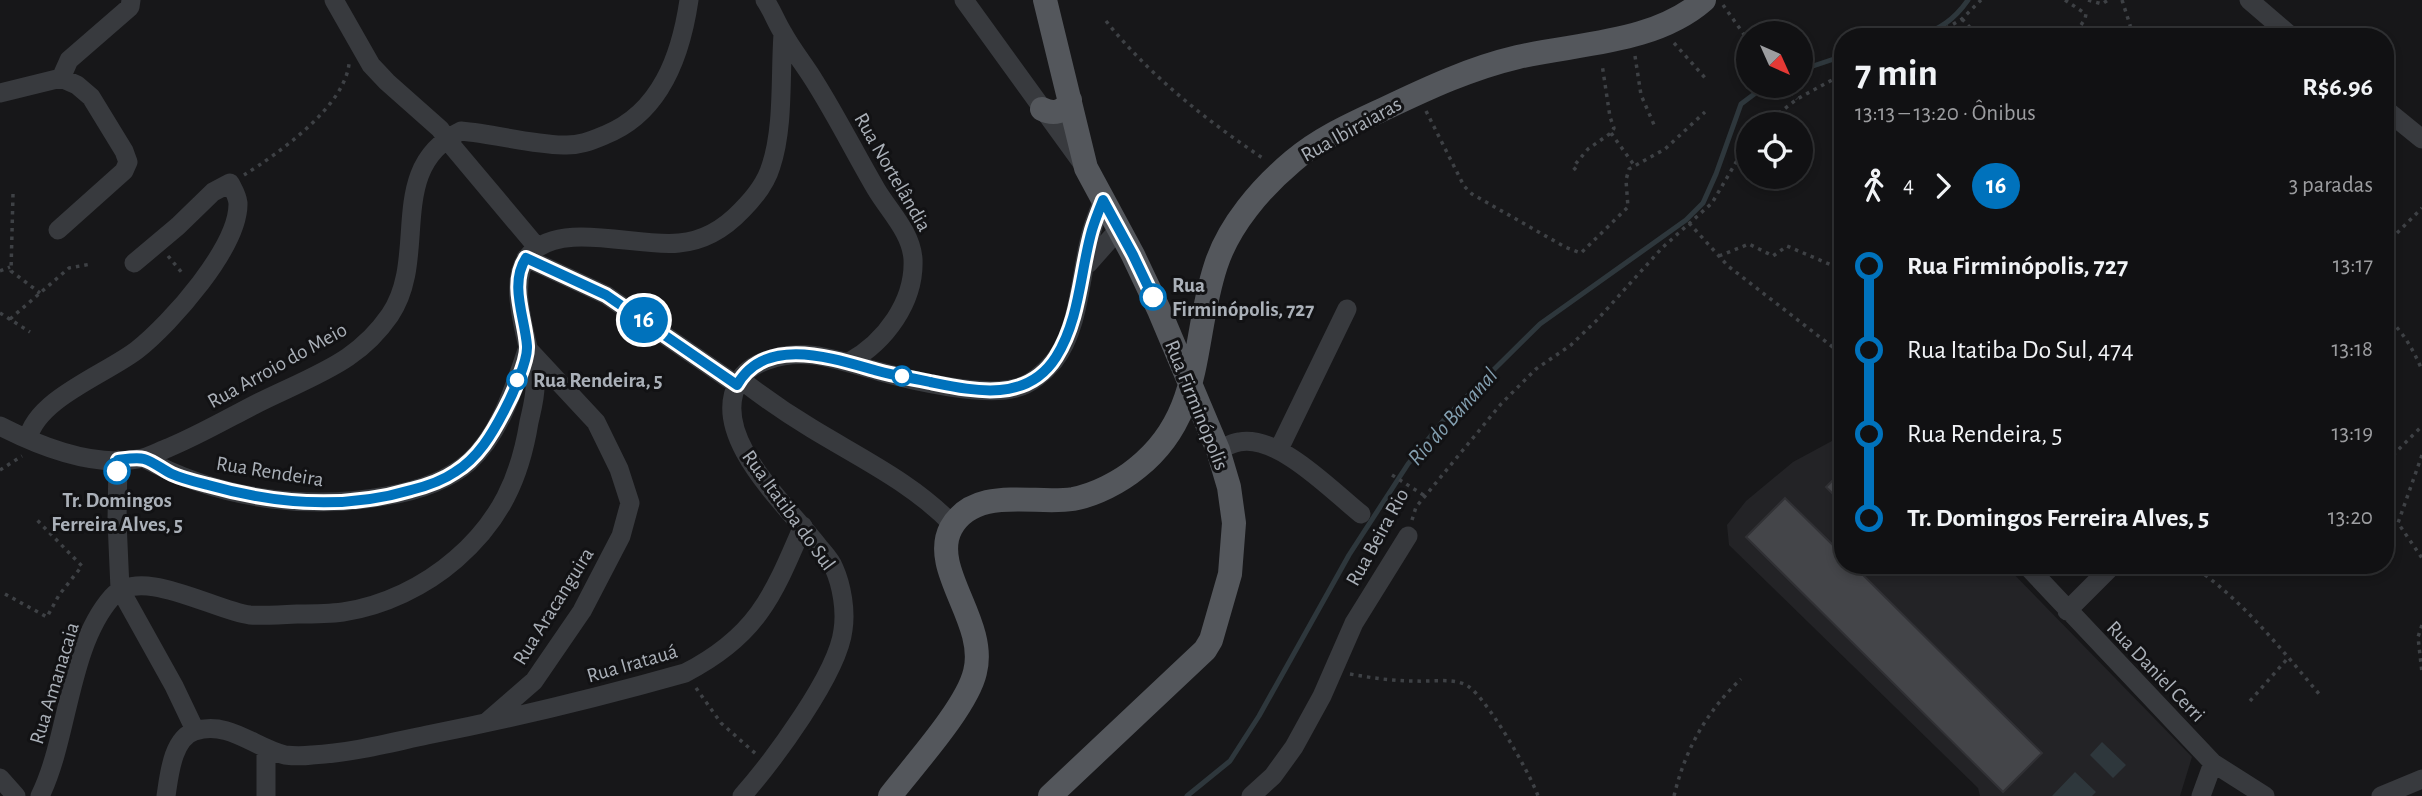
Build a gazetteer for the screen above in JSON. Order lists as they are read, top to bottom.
{
  "streets": {
    "main road": ["Rua Ibiraiaras", "Rua Firminópolis"],
    "street": [
      "Rua Nortelândia",
      "Rua Arroio do Meio",
      "Rua Rendeira",
      "Rua Itatiba do Sul",
      "Rua Beira Rio",
      "Rua Aracanguira",
      "Rua Iratauá",
      "Rua Daniel Cerri",
      "Rua Amanacaia"
    ]
  },
  "crossings": [
    ["Rua Ibiraiaras", "Rua Firminópolis"],
    ["Rua Arroio do Meio", "Rua Rendeira"],
    ["Rua Rendeira", "Rua Aracanguira"],
    ["Rua Itatiba do Sul", "Rua Iratauá"],
    ["Rua Aracanguira", "Rua Iratauá"]
  ],
  "water": ["Rio do Bananal"],
  "places": ["Rua Firminópolis, 727", "Rua Rendeira, 5", "Tr. Domingos Ferreira Alves, 5"],
  "lines": ["bus line 16"],
  "north": "bottom right",
  "page": {
    "on_map": "16",
    "heading": ["7 min", "13:13 – 13:20 · Ônibus", "R$6.96"],
    "legs": ["4", "16", "3 paradas"],
    "list": [
      {
        "name": "Rua Firminópolis, 727",
        "value": "13:17"
      },
      {
        "name": "Rua Itatiba Do Sul, 474",
        "value": "13:18"
      },
      {
        "name": "Rua Rendeira, 5",
        "value": "13:19"
      },
      {
        "name": "Tr. Domingos Ferreira Alves, 5",
        "value": "13:20"
      }
    ]
  }
}
